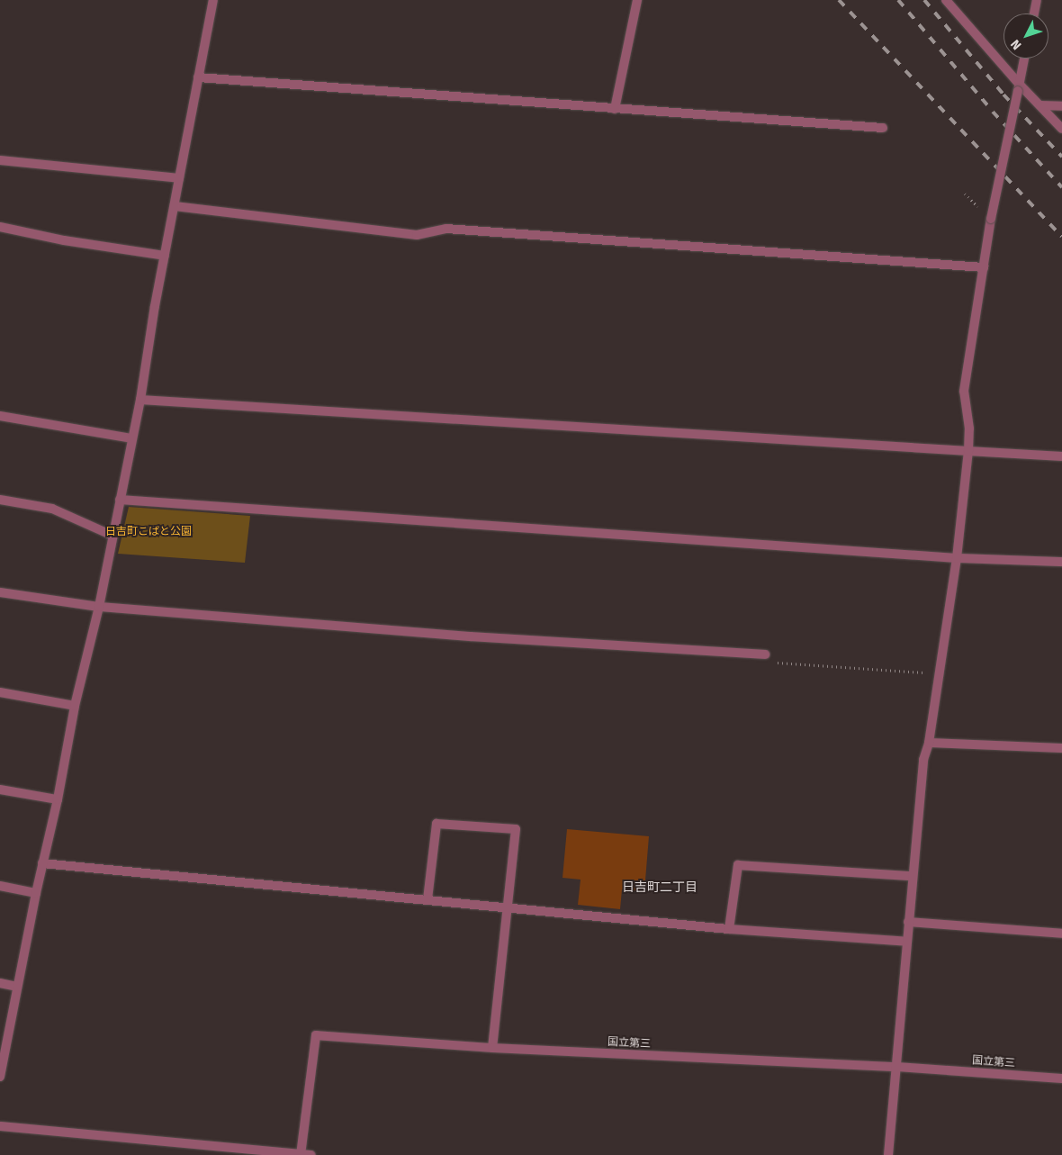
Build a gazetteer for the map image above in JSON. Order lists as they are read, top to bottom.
{
  "streets": {
    "street": ["国立第三"]
  },
  "districts": ["日吉町二丁目"],
  "parks": ["日吉町こばと公園"],
  "north": "bottom left"
}
